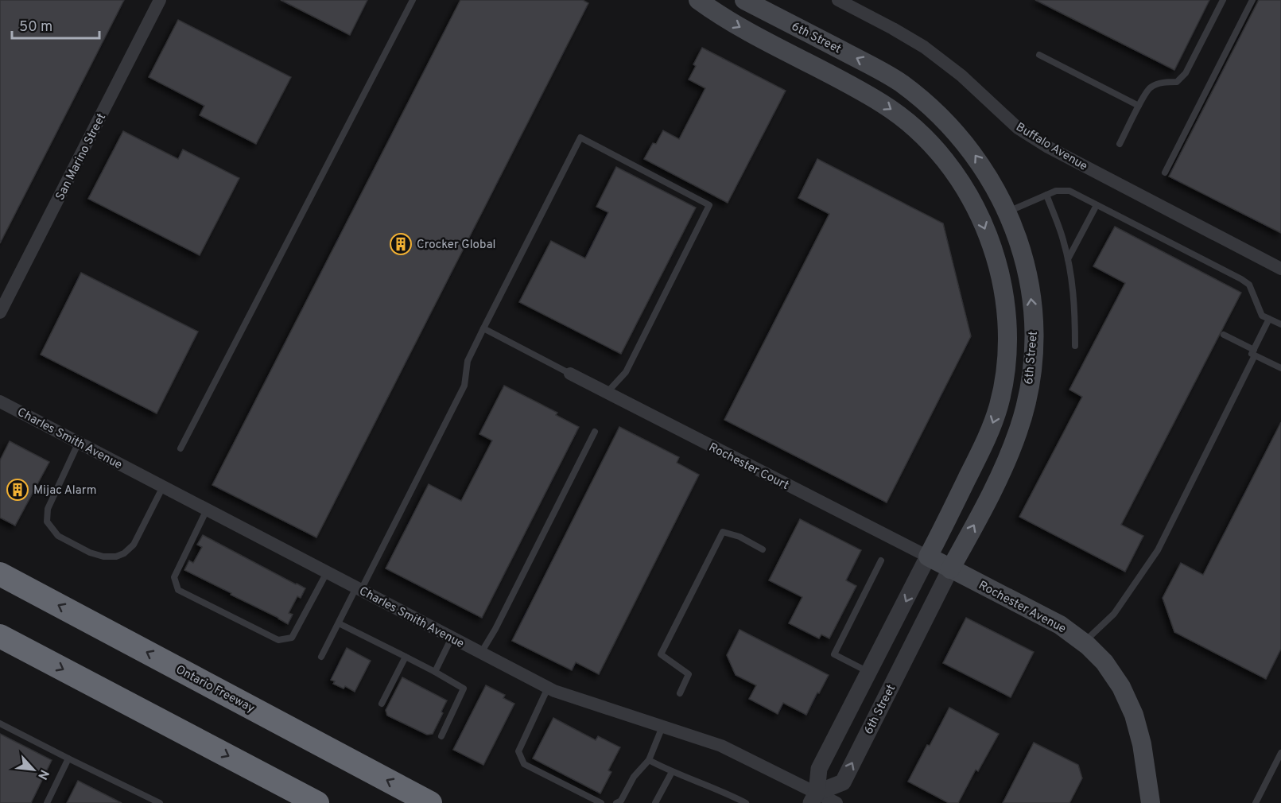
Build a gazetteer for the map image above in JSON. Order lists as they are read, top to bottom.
{
  "streets": {
    "highway": ["Ontario Freeway"],
    "main road": ["6th Street", "Rochester Avenue"],
    "street": [
      "Buffalo Avenue",
      "San Marino Street",
      "Charles Smith Avenue",
      "Rochester Court"
    ]
  },
  "crossings": [
    ["6th Street", "Charles Smith Avenue"],
    ["6th Street", "Rochester Court"],
    ["6th Street", "Rochester Avenue"],
    ["Rochester Court", "Rochester Avenue"]
  ],
  "places": {
    "building": ["Crocker Global", "Mijac Alarm"]
  },
  "scale_bar": "50 m",
  "north": "bottom right"
}
